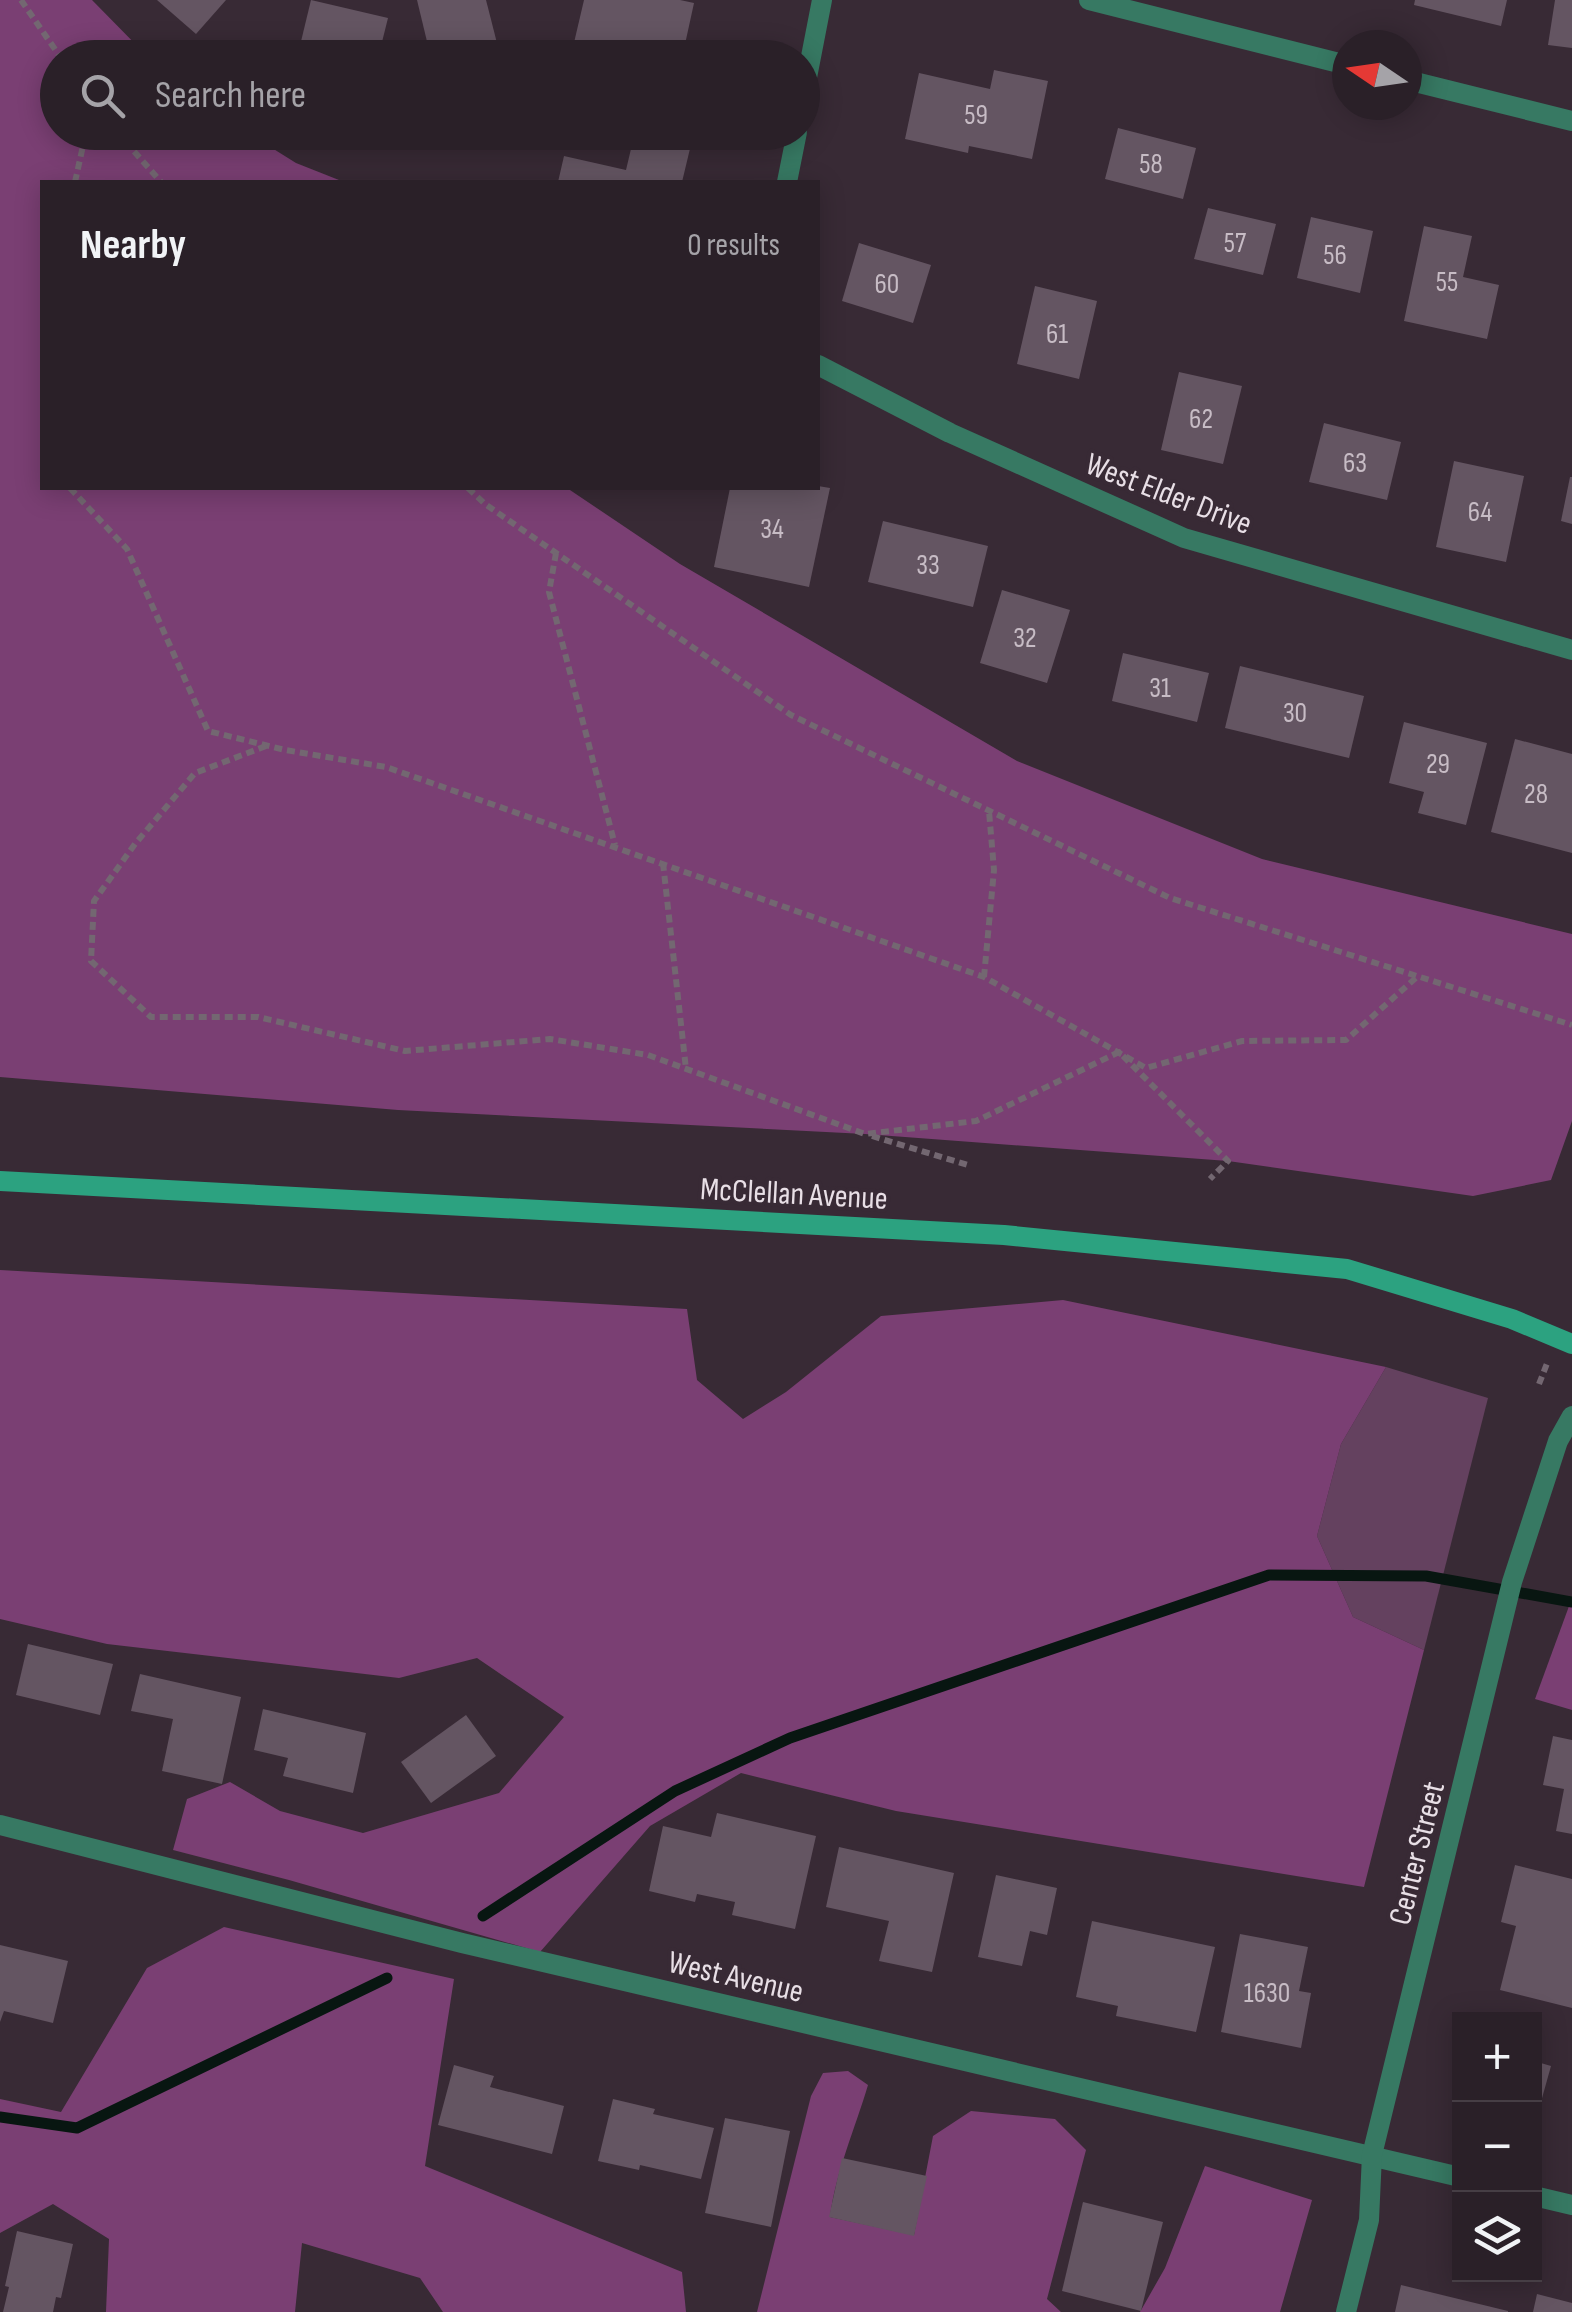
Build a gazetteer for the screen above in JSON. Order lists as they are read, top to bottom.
{
  "streets": {
    "main road": ["McClellan Avenue"],
    "street": ["West Elder Drive", "Center Street", "West Avenue"]
  },
  "crossings": [
    ["Center Street", "West Avenue"]
  ],
  "house_numbers": [
    "59",
    "58",
    "57",
    "56",
    "55",
    "60",
    "61",
    "62",
    "63",
    "64",
    "34",
    "33",
    "32",
    "31",
    "30",
    "29",
    "28",
    "1630"
  ],
  "north": "left",
  "page": {
    "search": "Search here",
    "heading": ["Nearby", "0 results"],
    "map_buttons": ["+", "−"]
  }
}
